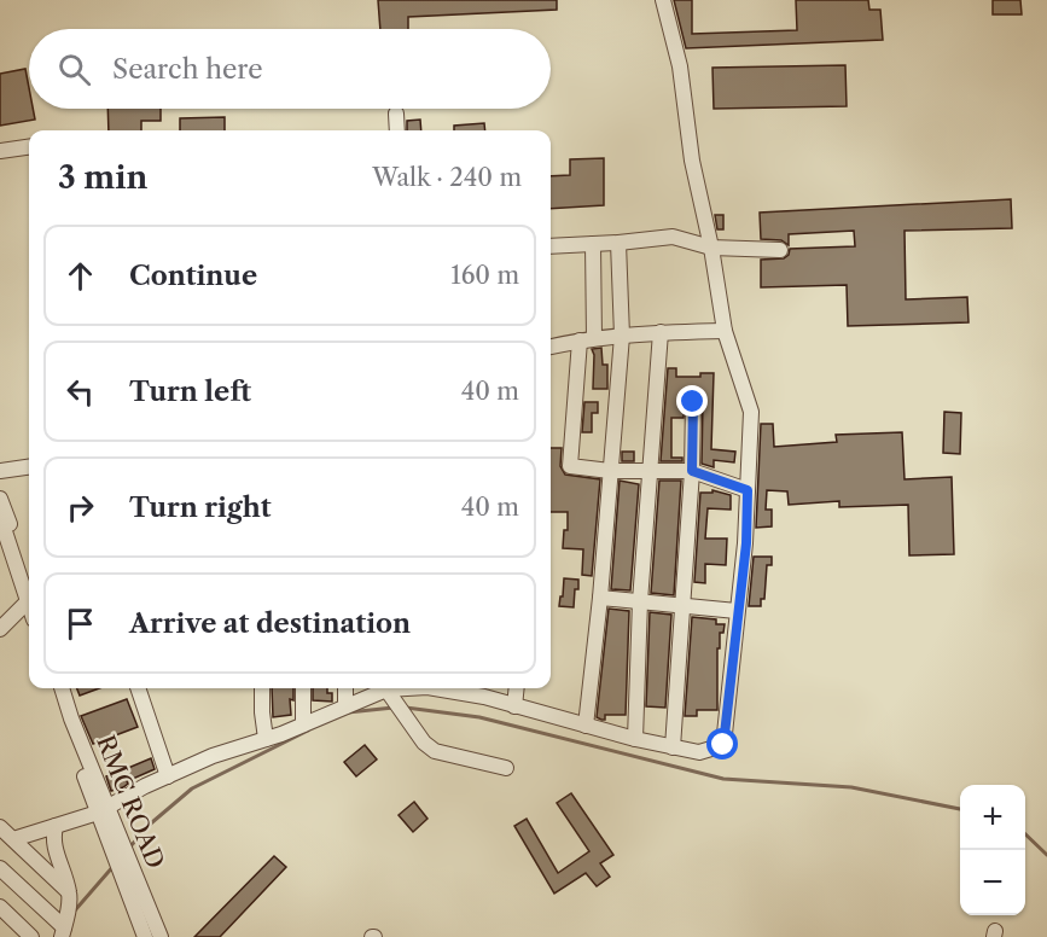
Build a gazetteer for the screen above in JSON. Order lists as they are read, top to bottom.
{
  "streets": {
    "street": ["RMC ROAD"]
  },
  "page": {
    "search": "Search here",
    "heading": ["3 min", "Walk · 240 m"],
    "list": [
      ["Continue", "160 m"],
      ["Turn left", "40 m"],
      ["Turn right", "40 m"],
      "Arrive at destination"
    ],
    "map_buttons": ["+", "−"]
  }
}
